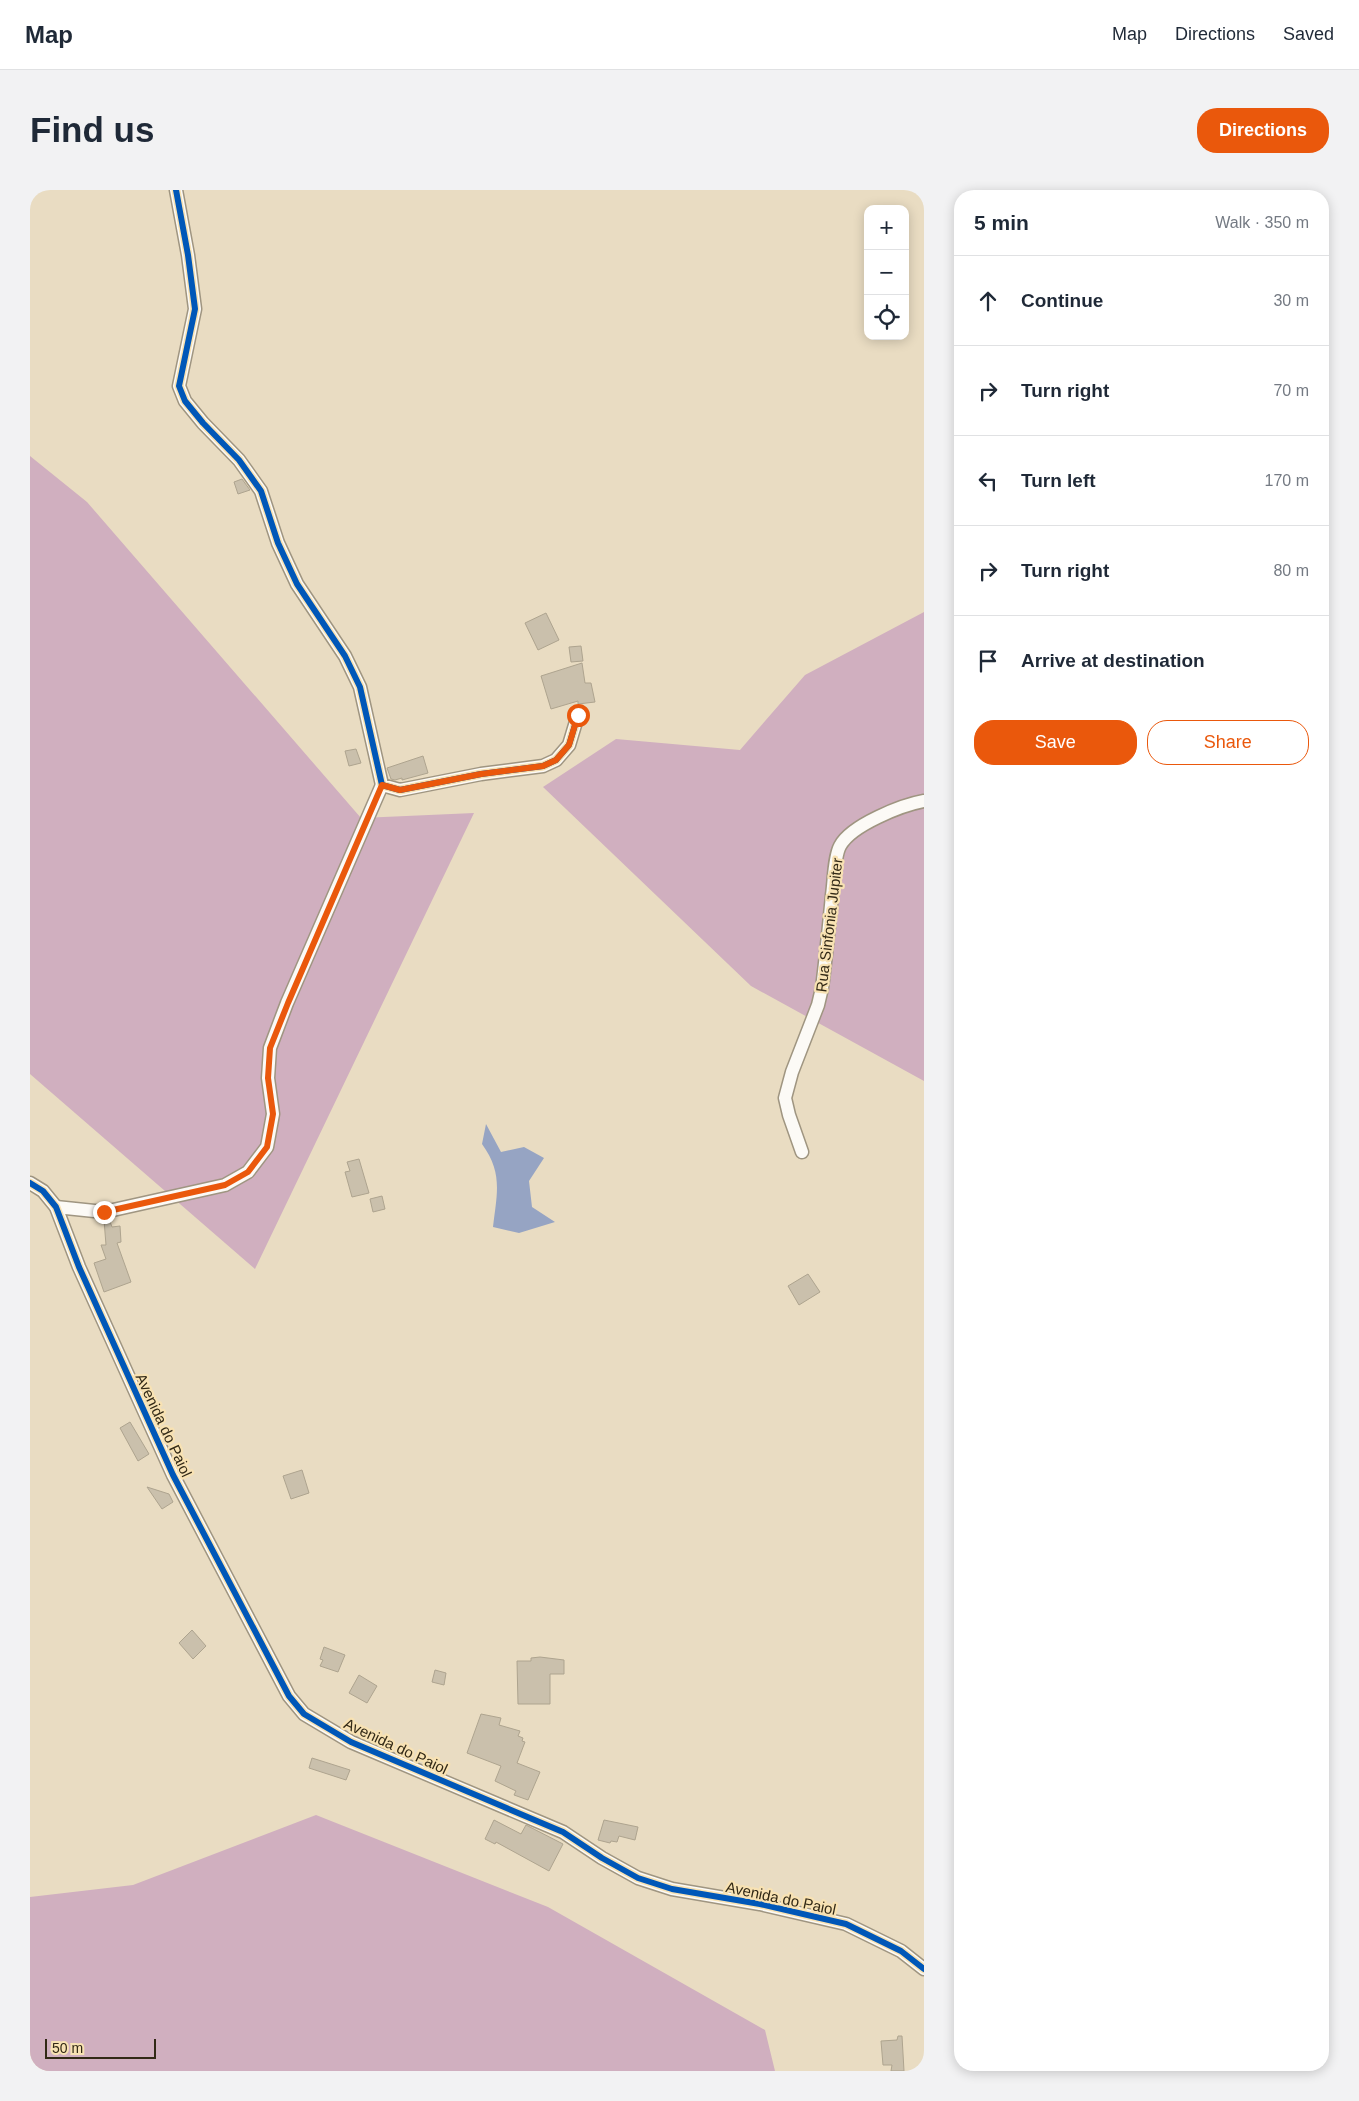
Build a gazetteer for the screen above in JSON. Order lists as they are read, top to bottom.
{
  "streets": {
    "street": ["Rua Sinfonia Jupiter", "Avenida do Paiol"]
  },
  "scale_bar": "50 m",
  "page": {
    "header": "Map",
    "nav": ["Map", "Directions", "Saved"],
    "buttons": [
      "Directions",
      ["Save", "Share"]
    ],
    "title": "Find us",
    "heading": ["5 min", "Walk · 350 m"],
    "map_buttons": ["+", "−"],
    "list": [
      ["Continue", "30 m"],
      ["Turn right", "70 m"],
      ["Turn left", "170 m"],
      ["Turn right", "80 m"],
      "Arrive at destination"
    ],
    "scale": "50 m"
  }
}
